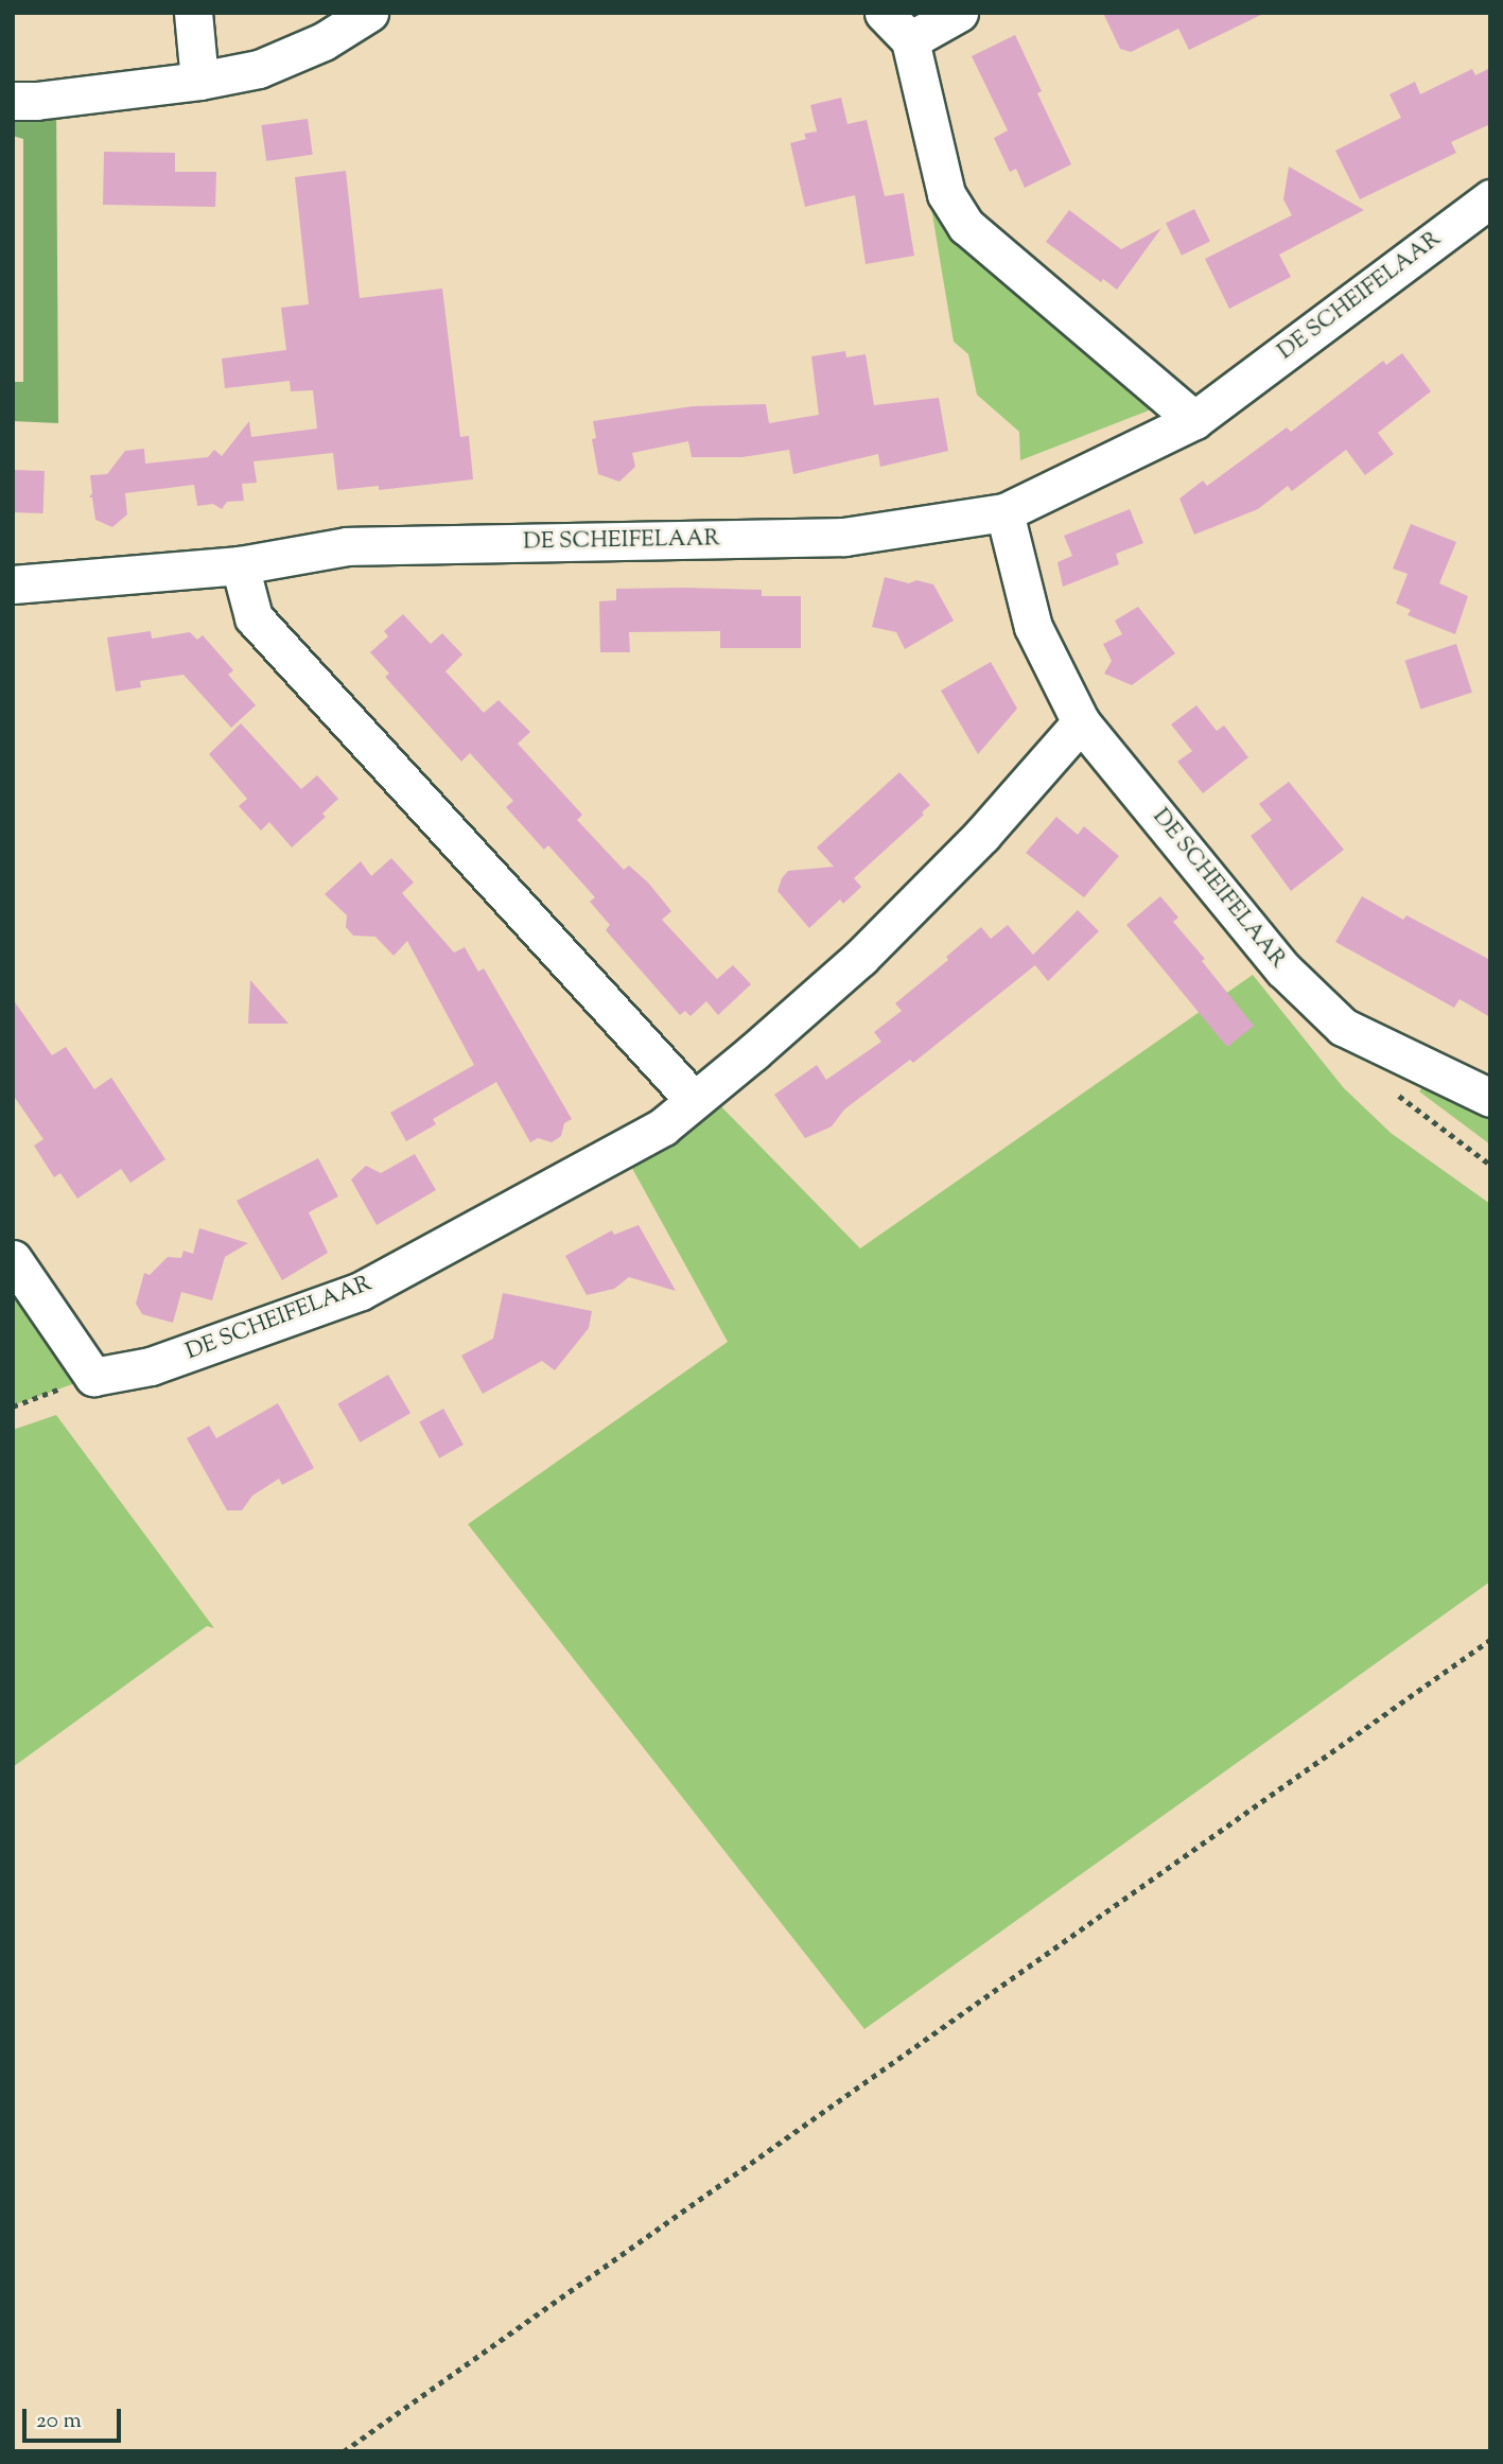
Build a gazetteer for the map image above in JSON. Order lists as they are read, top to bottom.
{
  "streets": {
    "street": ["DE SCHEIFELAAR"]
  },
  "scale_bar": "20 m"
}
